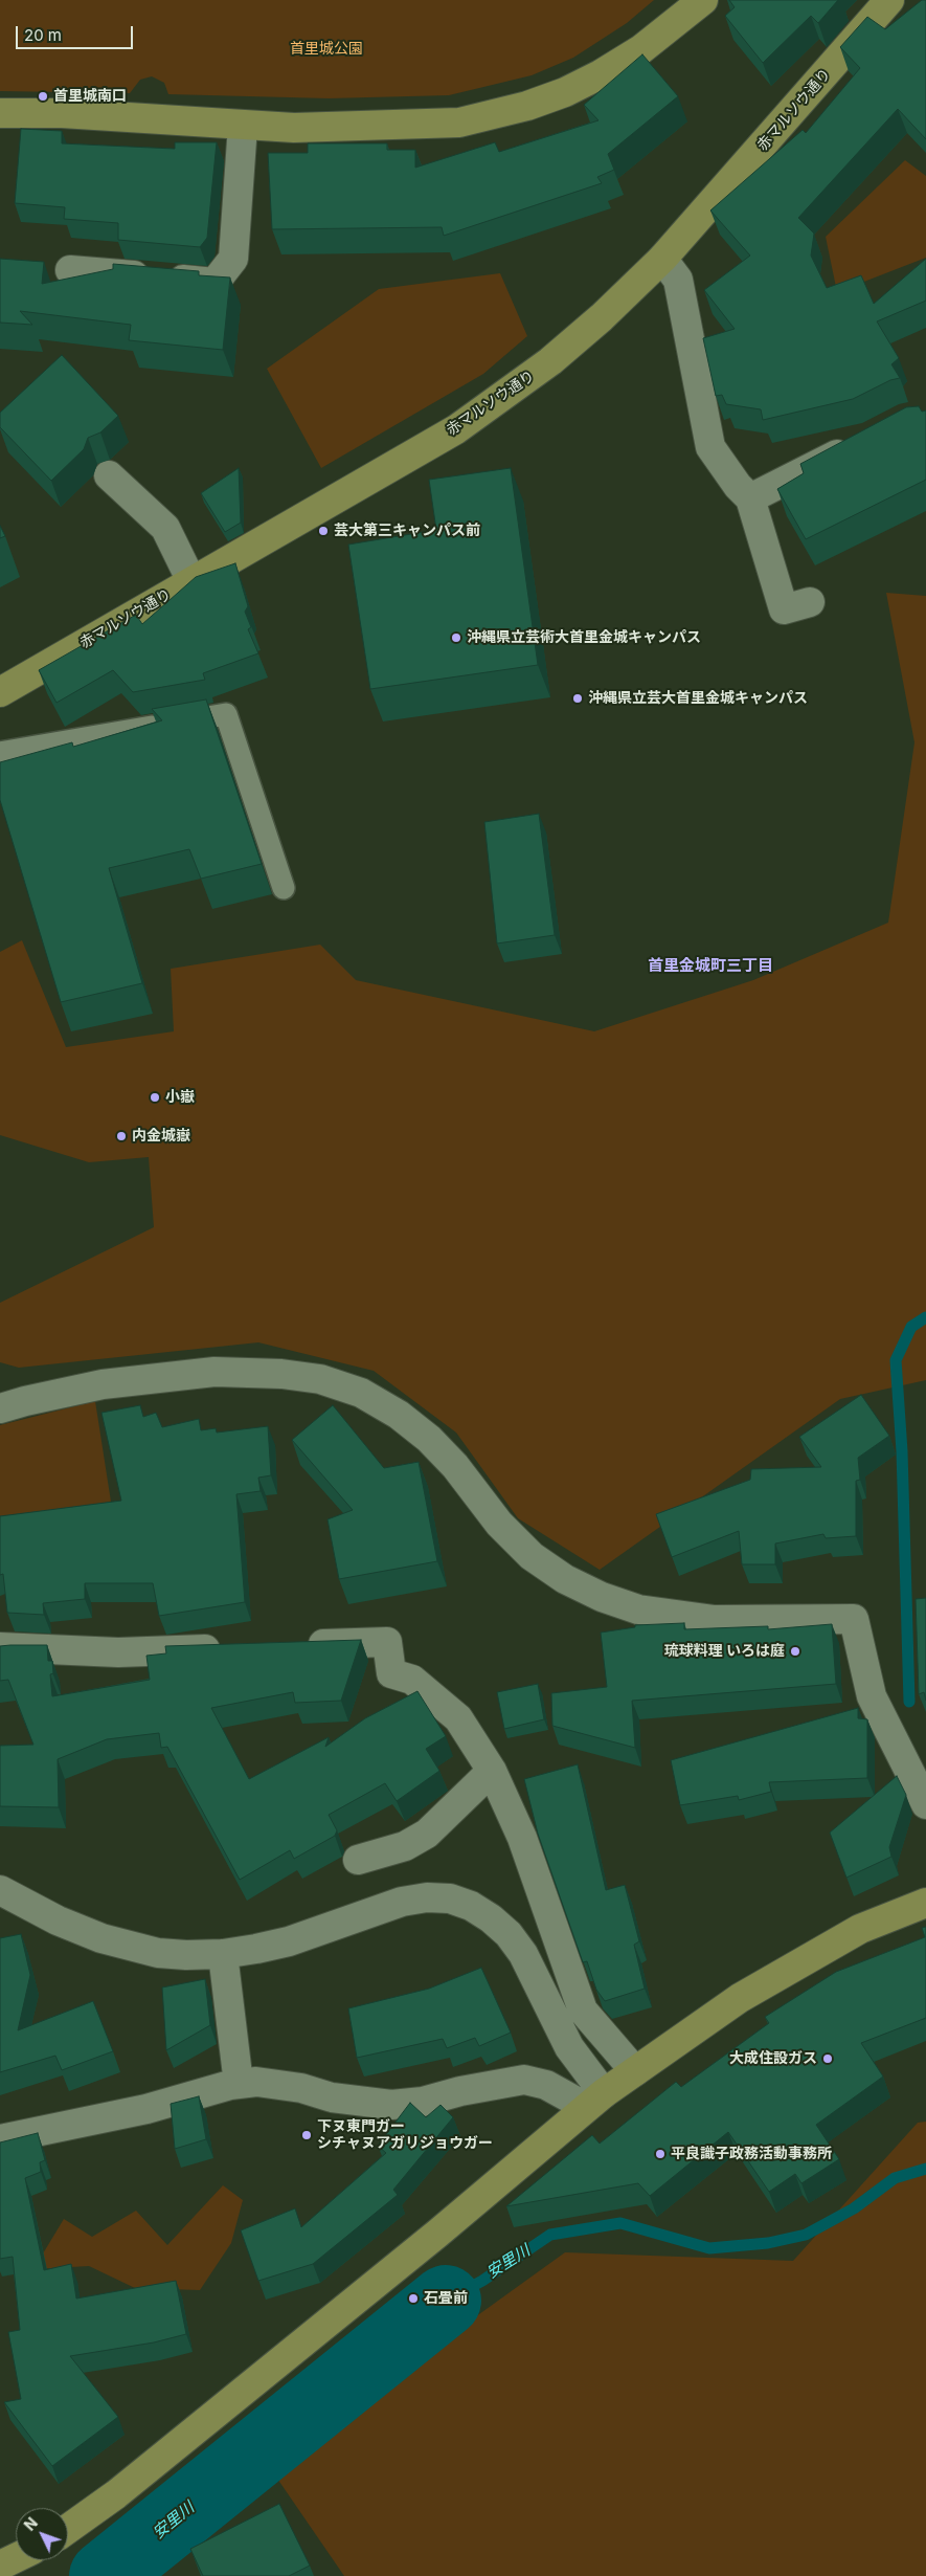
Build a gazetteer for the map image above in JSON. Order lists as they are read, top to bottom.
{
  "streets": {
    "street": ["赤マルソウ通り"]
  },
  "districts": ["首里金城町三丁目"],
  "water": ["安里川"],
  "parks": ["首里城公園"],
  "places": [
    "首里城南口",
    "芸大第三キャンパス前",
    "沖縄県立芸術大首里金城キャンパス",
    "沖縄県立芸大首里金城キャンパス",
    "小嶽",
    "内金城嶽",
    "琉球料理 いろは庭",
    "大成住設ガス",
    "下ヌ東門ガー シチャヌアガリジョウガー",
    "平良識子政務活動事務所",
    "石畳前"
  ],
  "scale_bar": "20 m",
  "north": "top left"
}
